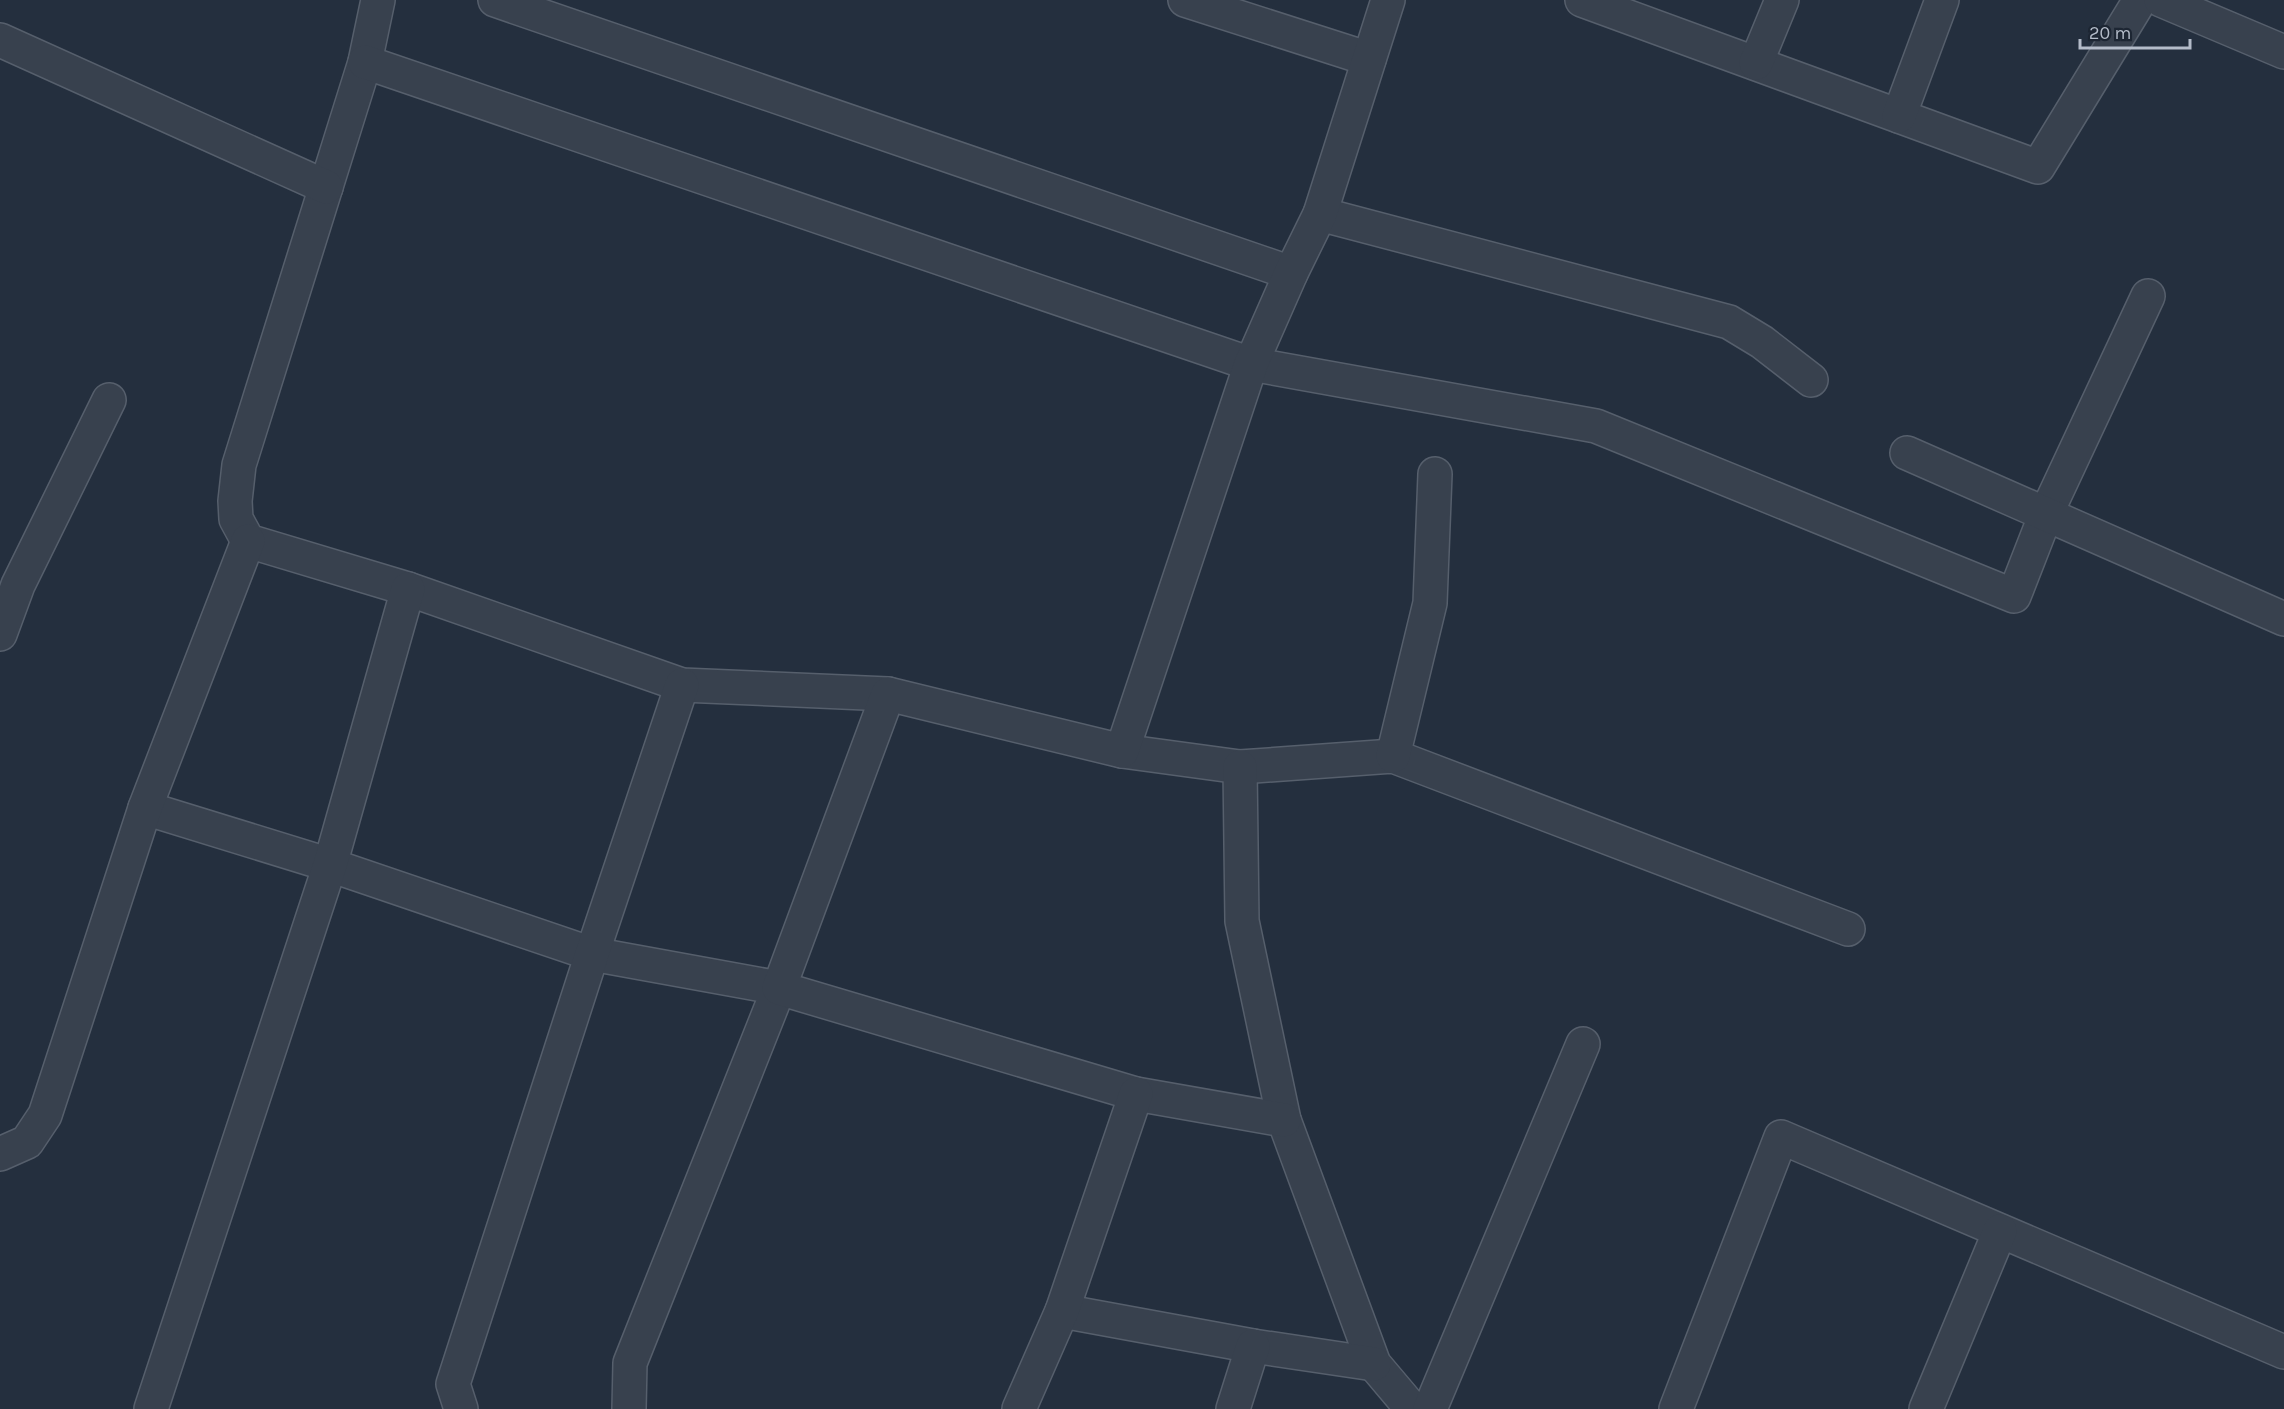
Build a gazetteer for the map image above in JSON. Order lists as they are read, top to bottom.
{
  "scale_bar": "20 m"
}
